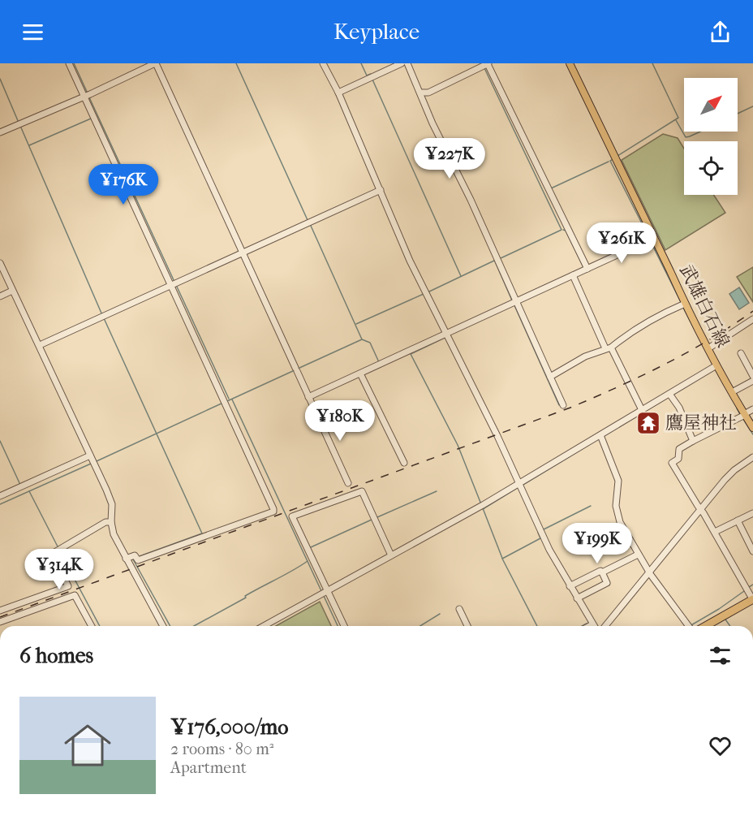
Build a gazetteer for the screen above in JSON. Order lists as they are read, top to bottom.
{
  "streets": {
    "main road": ["武雄白石線"]
  },
  "places": {
    "temple": ["鷹屋神社"]
  },
  "north": "top right",
  "page": {
    "header": "Keyplace",
    "price": [
      "¥227K",
      "¥176K",
      "¥261K",
      "¥180K",
      "¥199K",
      "¥314K"
    ],
    "heading": "6 homes",
    "list": [
      {
        "name": "¥176,000/mo",
        "note": "2 rooms · 80 m² · Apartment"
      }
    ]
  }
}
